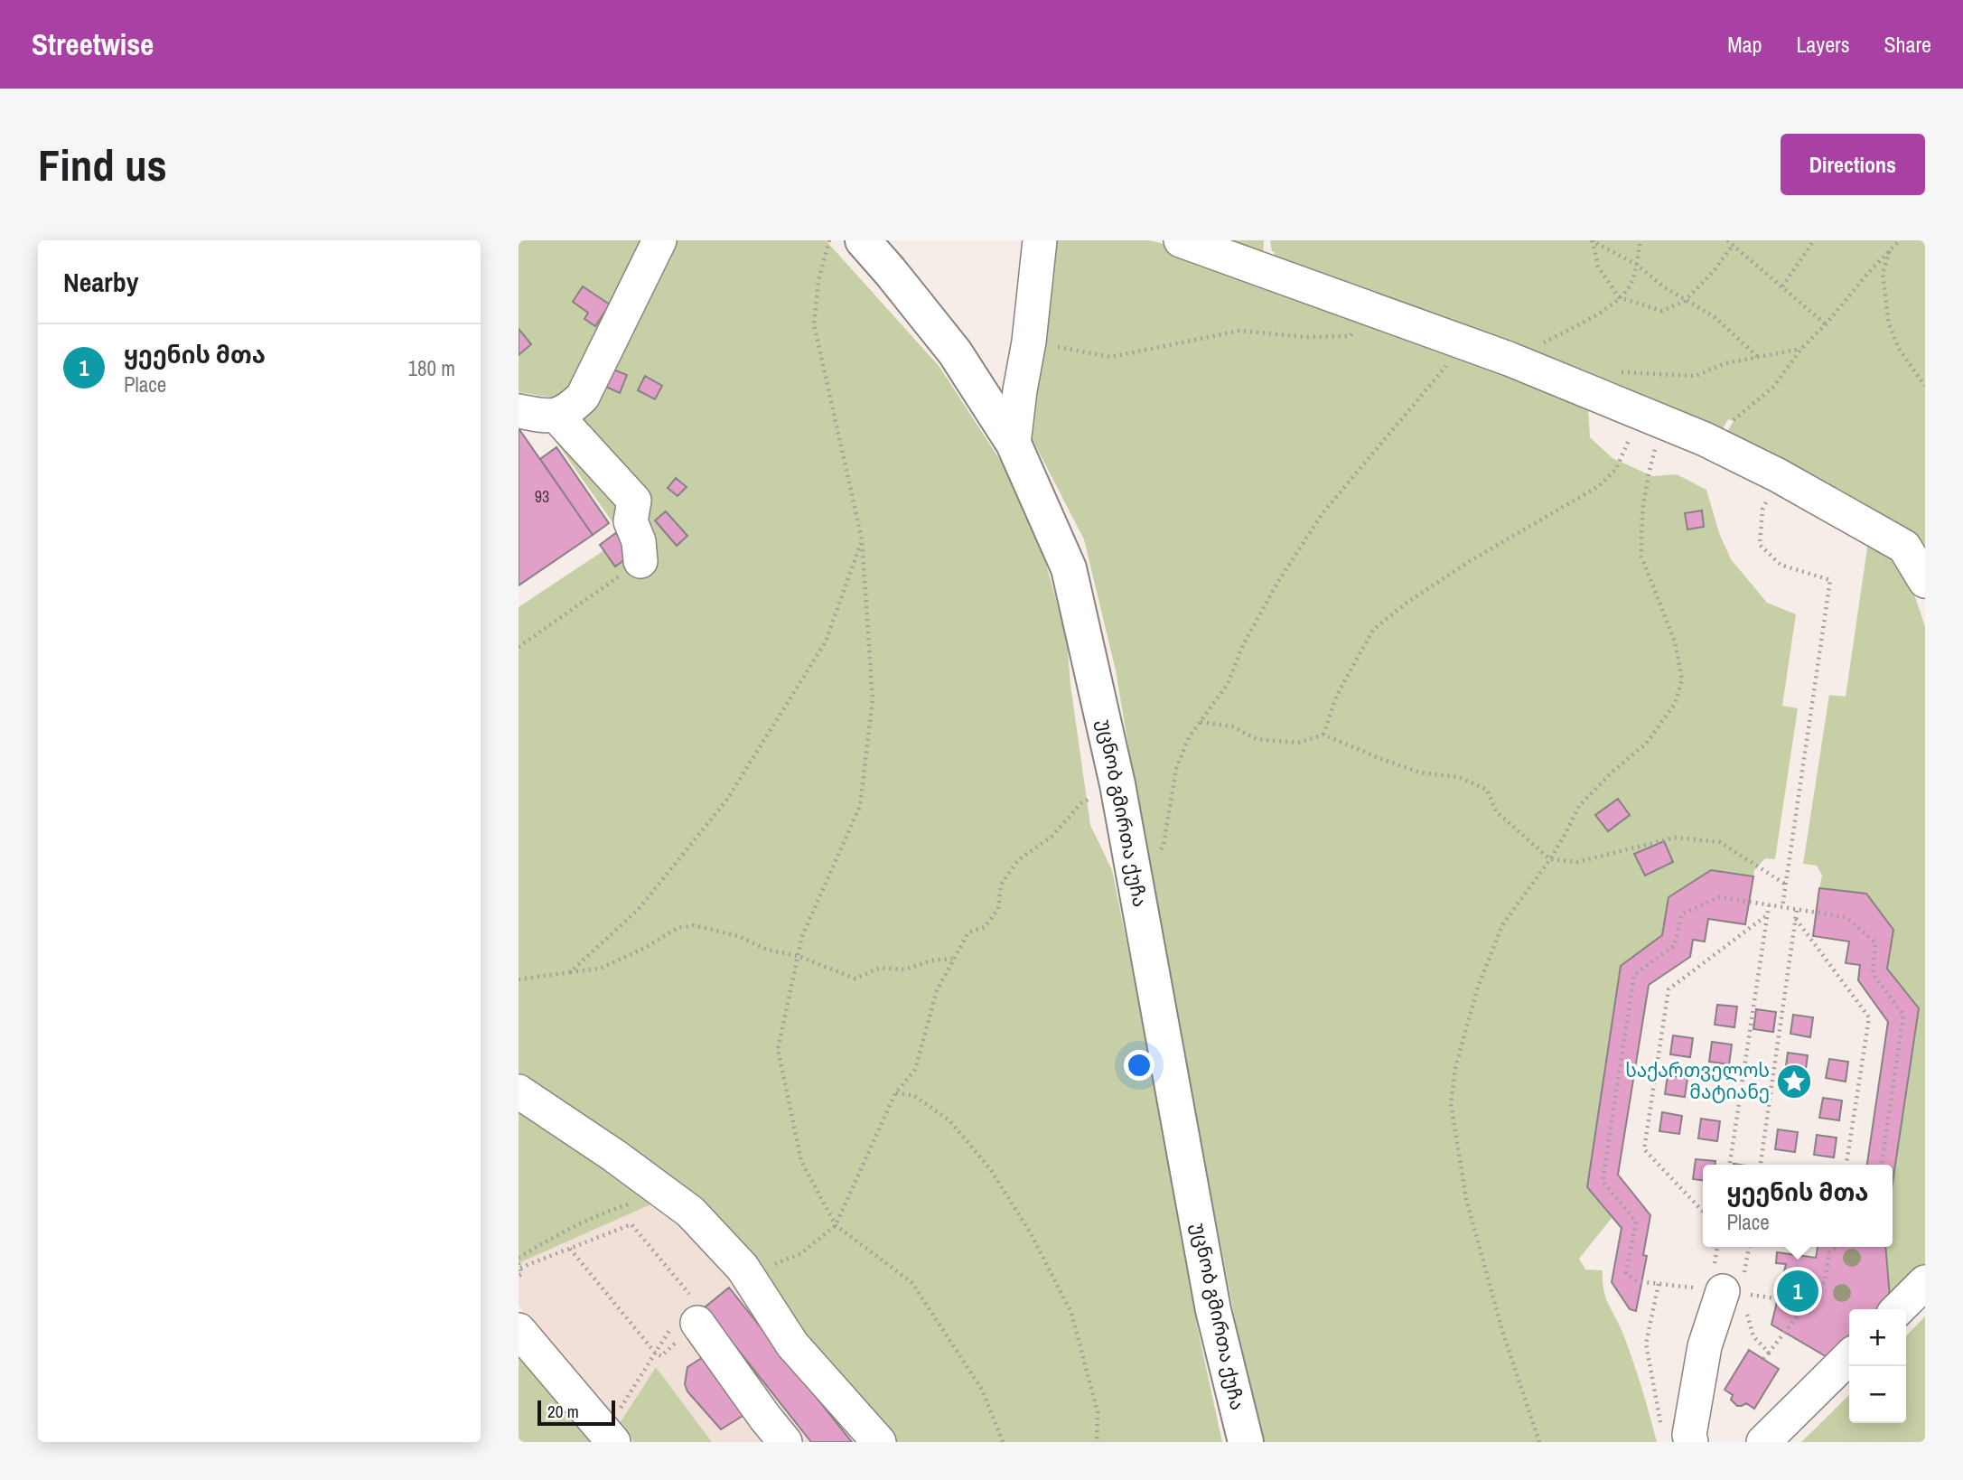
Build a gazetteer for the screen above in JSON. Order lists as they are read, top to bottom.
{
  "streets": {
    "main road": ["უცნობ გმირთა ქუჩა"]
  },
  "places": {
    "place": ["საქართველოს მატიანე"]
  },
  "house_numbers": ["93"],
  "scale_bar": "20 m",
  "page": {
    "header": "Streetwise",
    "nav": ["Map", "Layers", "Share"],
    "buttons": "Directions",
    "title": "Find us",
    "heading": "Nearby",
    "list": [
      {
        "mark": "1",
        "name": "ყეენის მთა",
        "note": "Place",
        "value": "180 m"
      }
    ],
    "popup": ["ყეენის მთა", "Place"],
    "pins": "1",
    "map_buttons": ["+", "−"],
    "scale": "20 m"
  }
}
